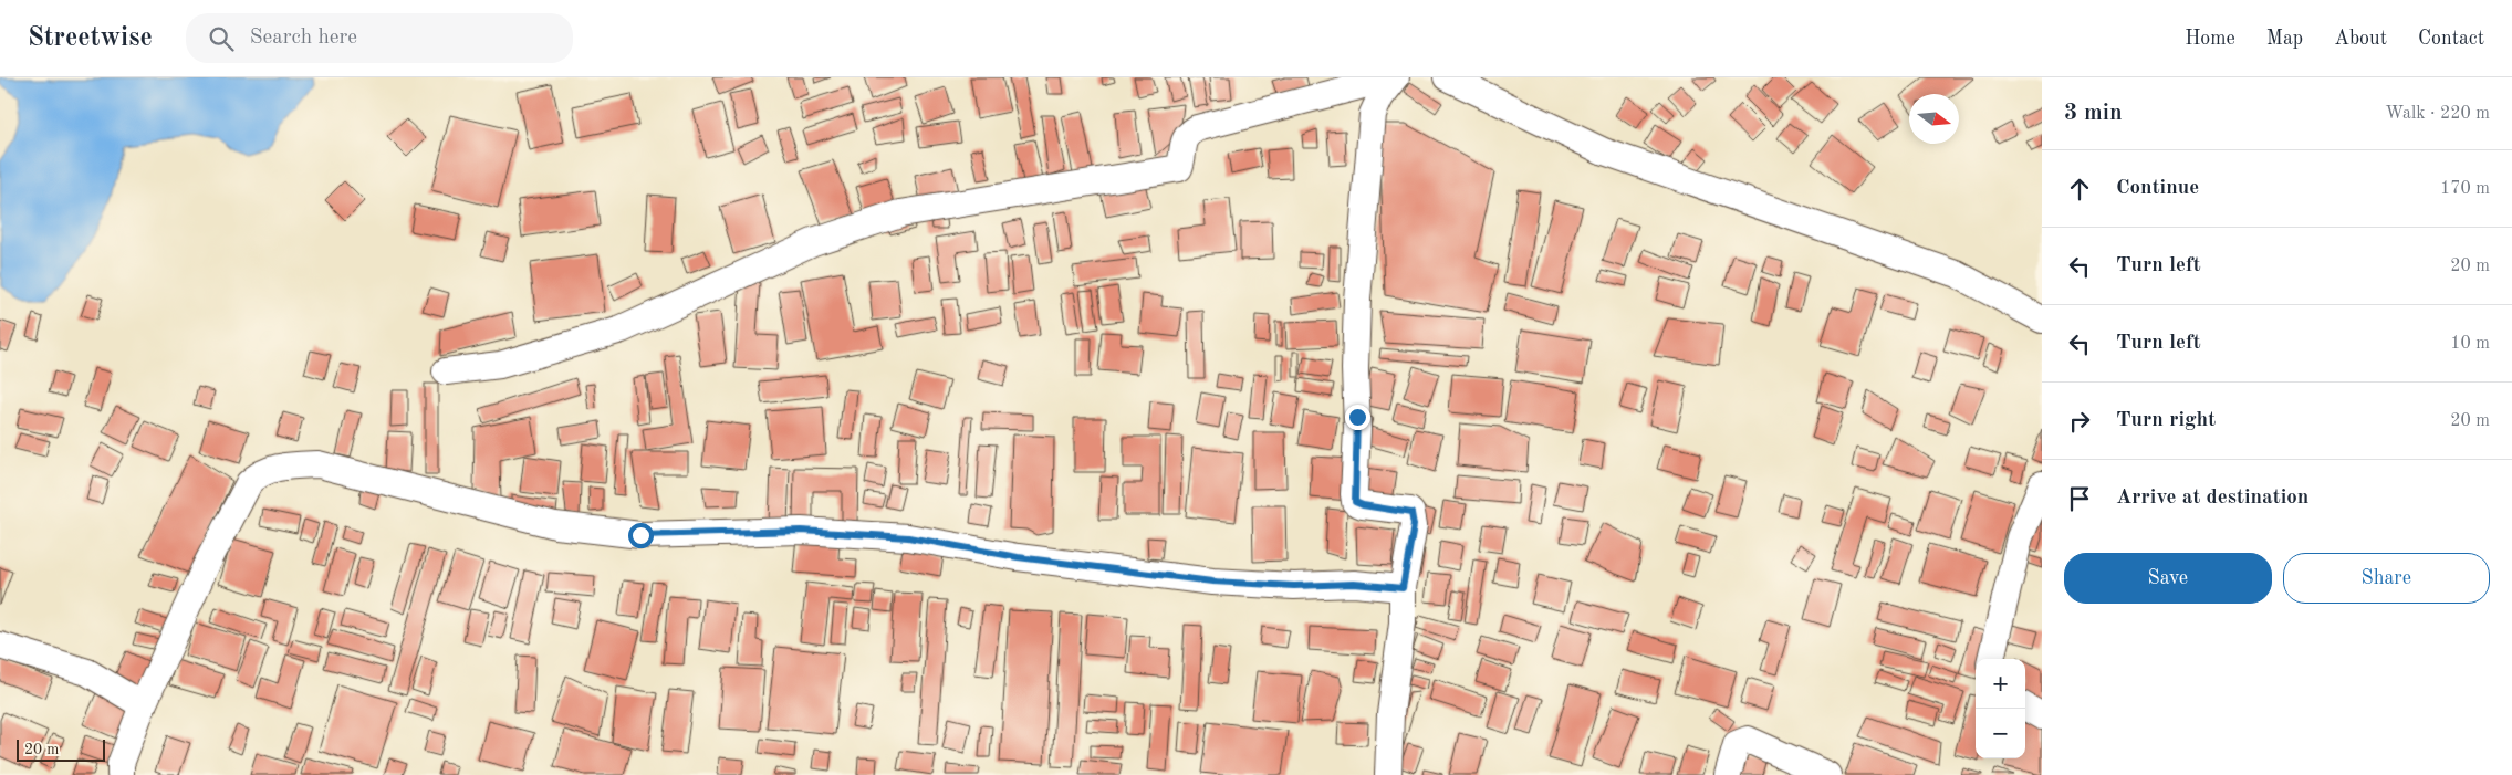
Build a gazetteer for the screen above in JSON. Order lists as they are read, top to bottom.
{
  "scale_bar": "20 m",
  "north": "right",
  "page": {
    "header": "Streetwise",
    "search": "Search here",
    "nav": [
      "Home",
      "Map",
      "About",
      "Contact"
    ],
    "heading": ["3 min", "Walk · 220 m"],
    "list": [
      ["Continue", "170 m"],
      ["Turn left", "20 m"],
      ["Turn left", "10 m"],
      ["Turn right", "20 m"],
      "Arrive at destination"
    ],
    "buttons": ["Save", "Share"],
    "map_buttons": ["+", "−"],
    "scale": "20 m"
  }
}
